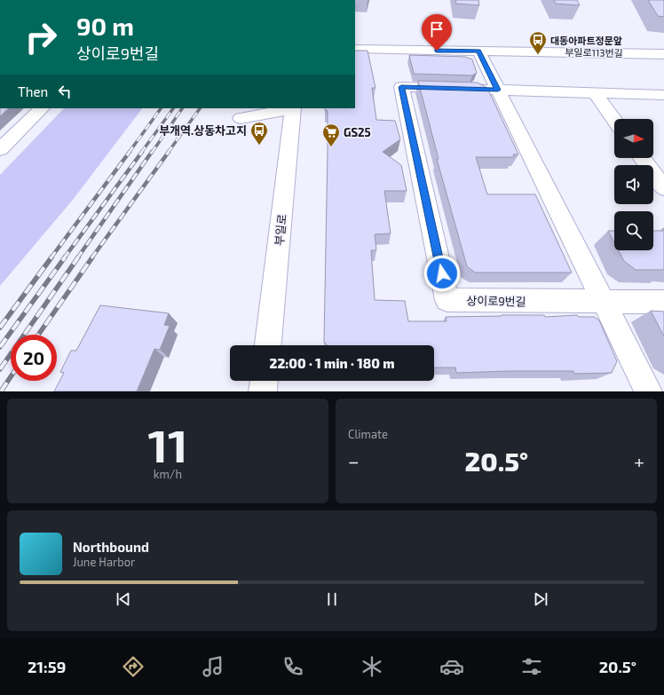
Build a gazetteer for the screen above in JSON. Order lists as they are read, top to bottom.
{
  "streets": {
    "street": ["부일로113번길", "부일로", "상이로9번길"]
  },
  "places": {
    "bus stop": ["대동아파트정문앞", "부개역.상동차고지"],
    "supermarket": ["GS25"]
  },
  "north": "right",
  "page": {
    "turn": ["90 m", "상이로9번길"],
    "then": "Then",
    "limit": "20",
    "trip": "22:00 · 1 min · 180 m",
    "tile": [
      ["11", "km/h"],
      "Climate"
    ],
    "heat": ["−", "20.5°", "+"],
    "song": ["Northbound", "June Harbor"],
    "tabs": ["21:59", "20.5°"]
  }
}
